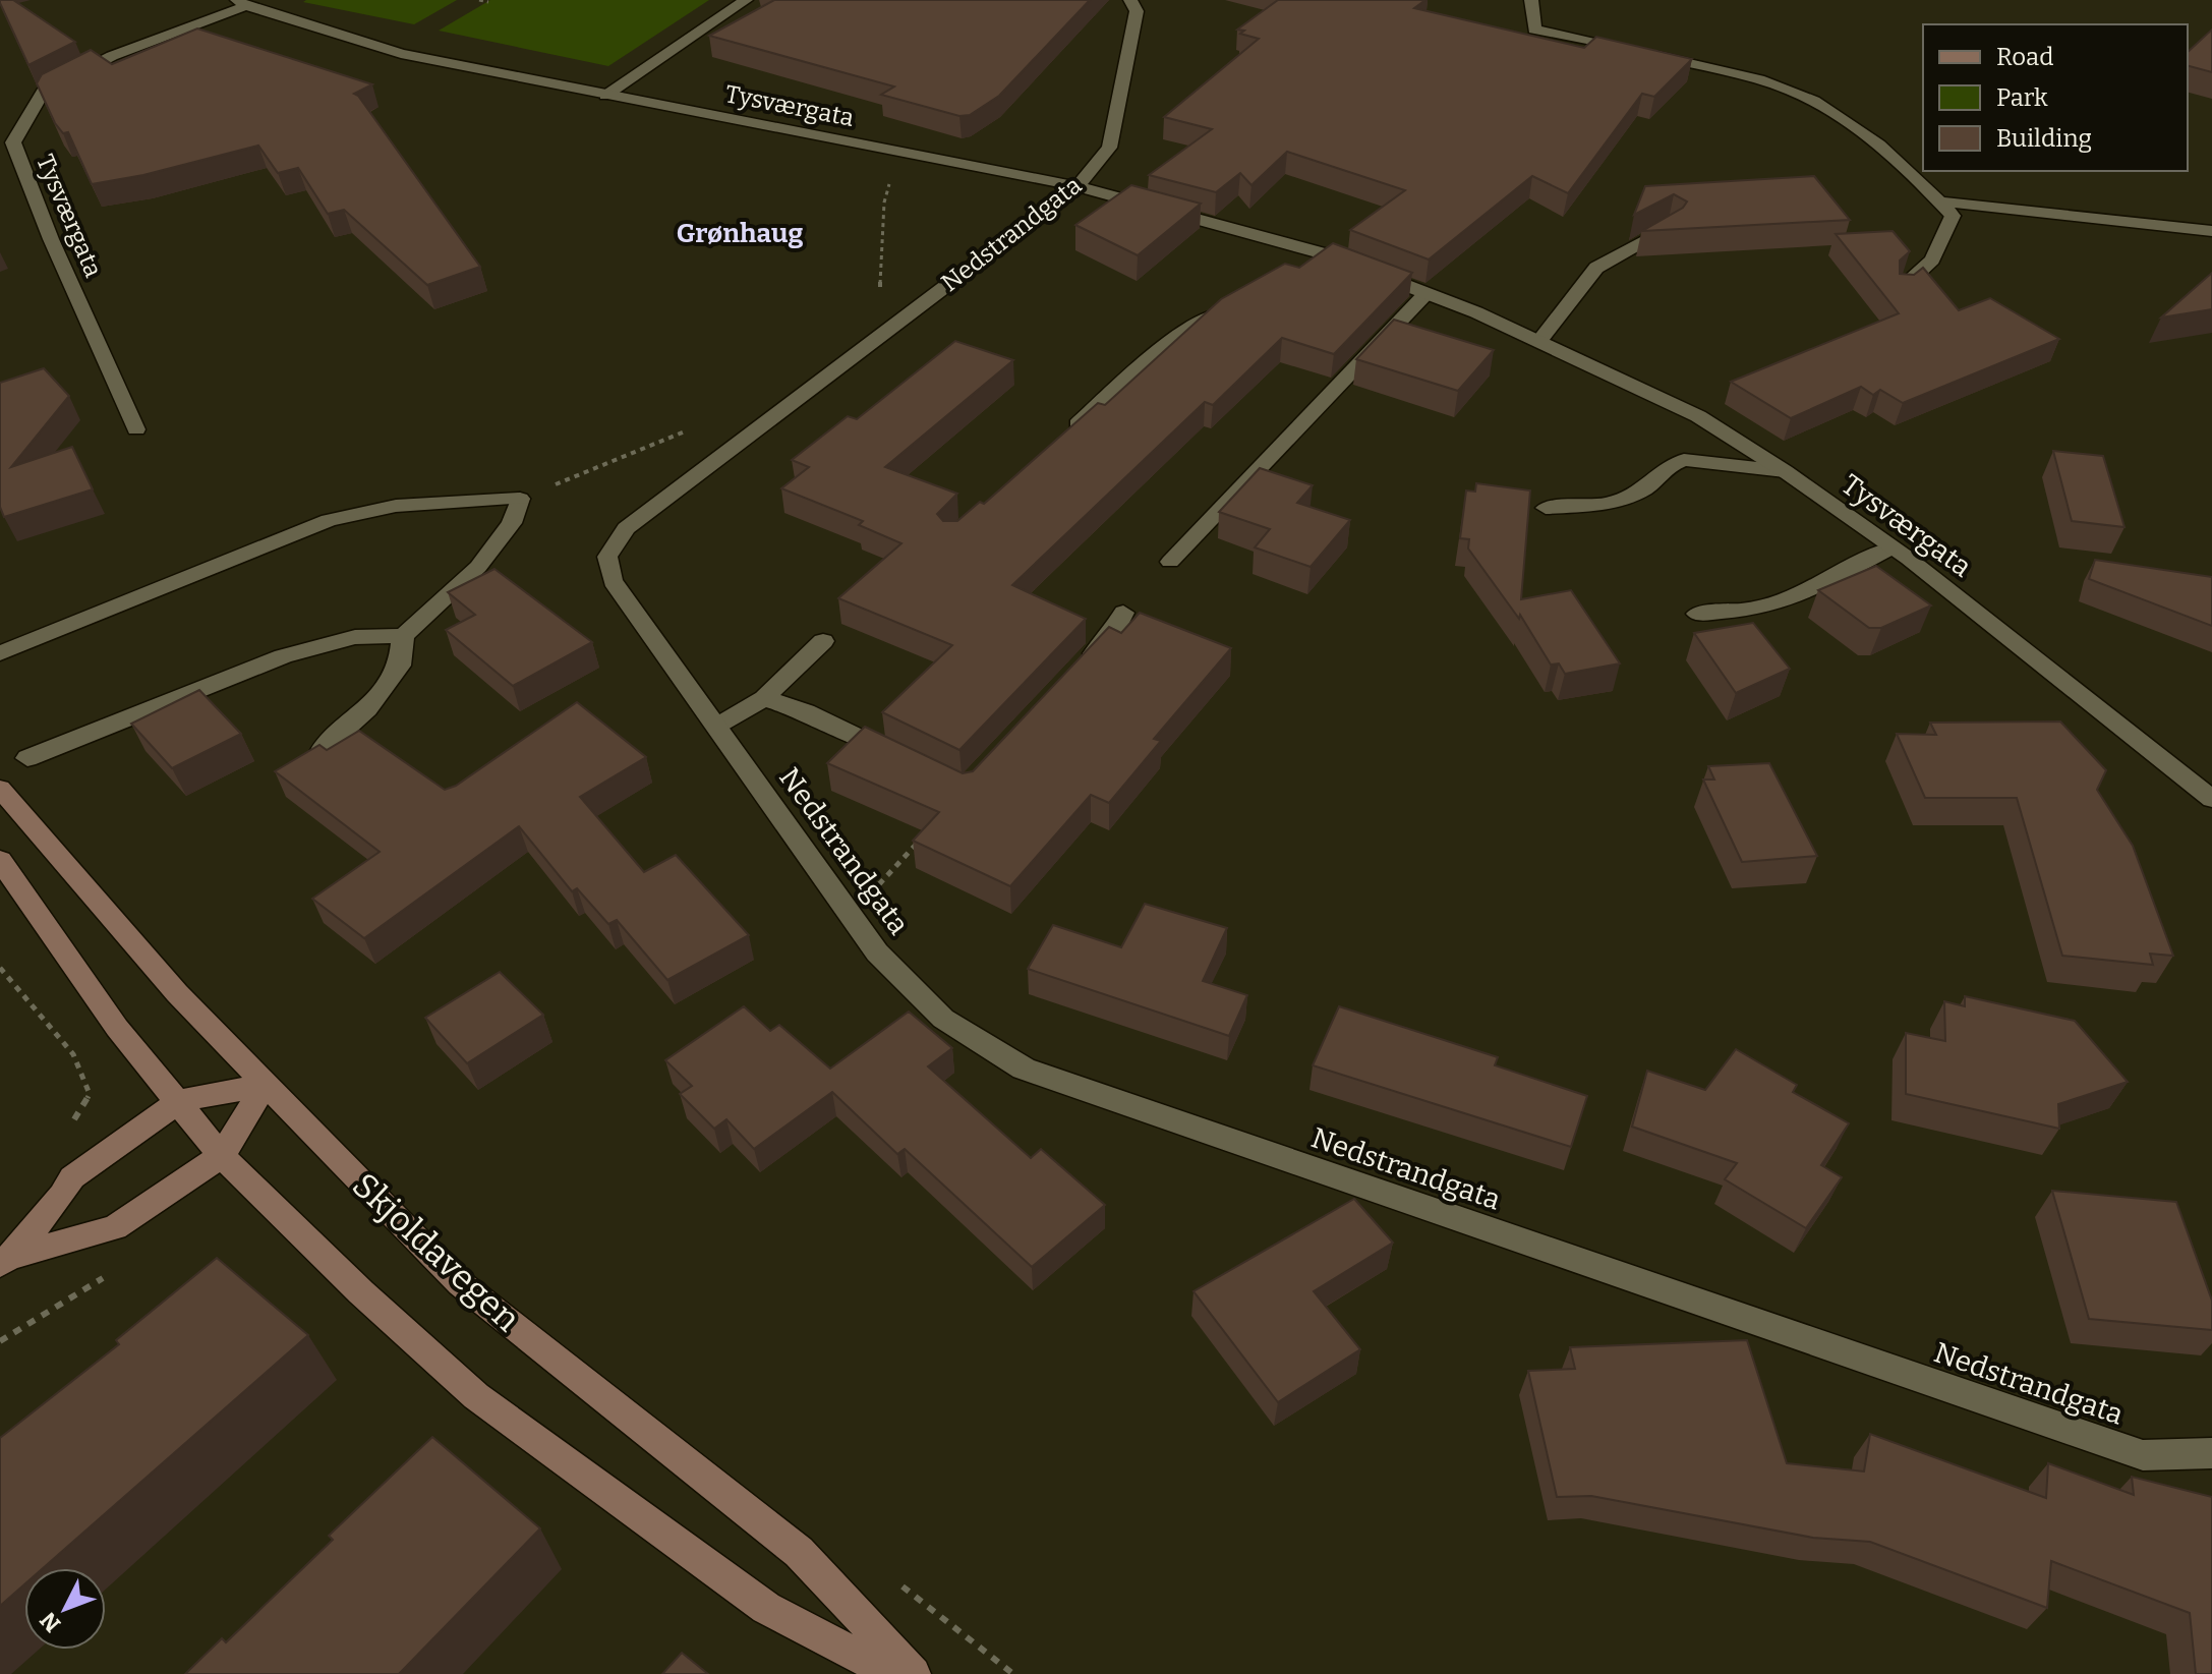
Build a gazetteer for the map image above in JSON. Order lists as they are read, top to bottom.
{
  "streets": {
    "main road": ["Skjoldavegen"],
    "street": ["Tysværgata", "Nedstrandgata"]
  },
  "crossings": [
    ["Tysværgata", "Nedstrandgata"]
  ],
  "districts": ["Grønhaug"],
  "legend": ["Road", "Park", "Building"],
  "north": "bottom left"
}
